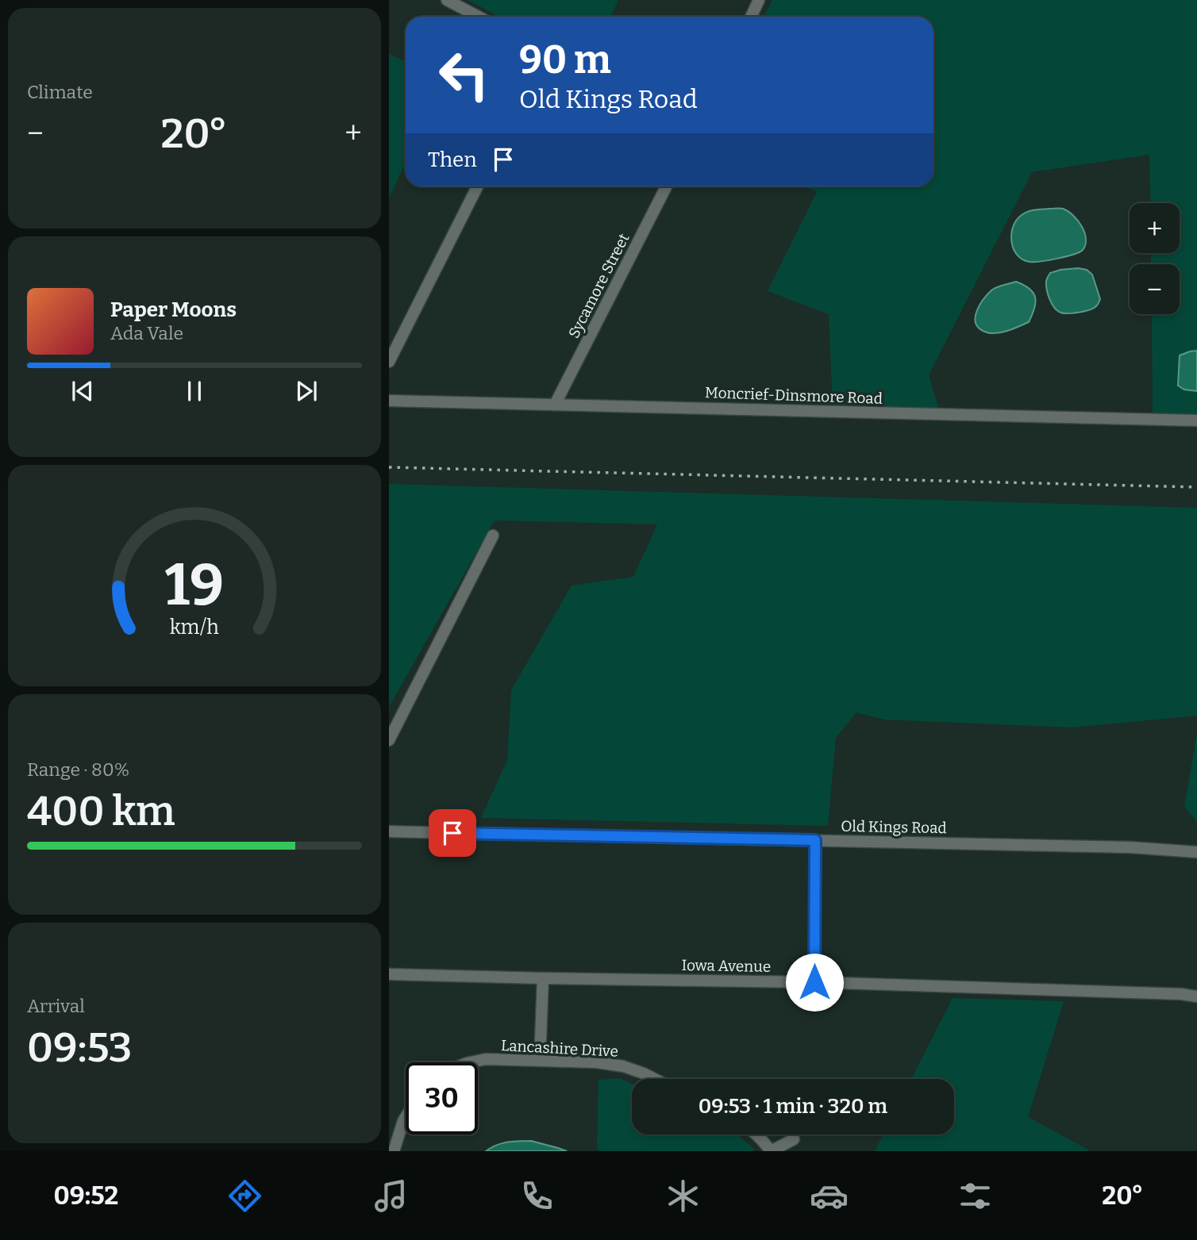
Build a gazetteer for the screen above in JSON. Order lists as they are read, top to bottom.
{
  "streets": {
    "street": [
      "Sycamore Street",
      "Moncrief-Dinsmore Road",
      "Old Kings Road",
      "Iowa Avenue",
      "Lancashire Drive"
    ]
  },
  "crossings": [
    ["Sycamore Street", "Moncrief-Dinsmore Road"]
  ],
  "page": {
    "tile": [
      "Climate",
      ["Range · 80%", "400 km"],
      ["Arrival", "09:53"]
    ],
    "turn": ["90 m", "Old Kings Road"],
    "heat": ["−", "20°", "+"],
    "then": "Then",
    "map_buttons": ["+", "−"],
    "song": ["Paper Moons", "Ada Vale"],
    "limit": "30",
    "trip": "09:53 · 1 min · 320 m",
    "tabs": ["09:52", "20°"],
    "gauge": ["19", "km/h"]
  }
}
